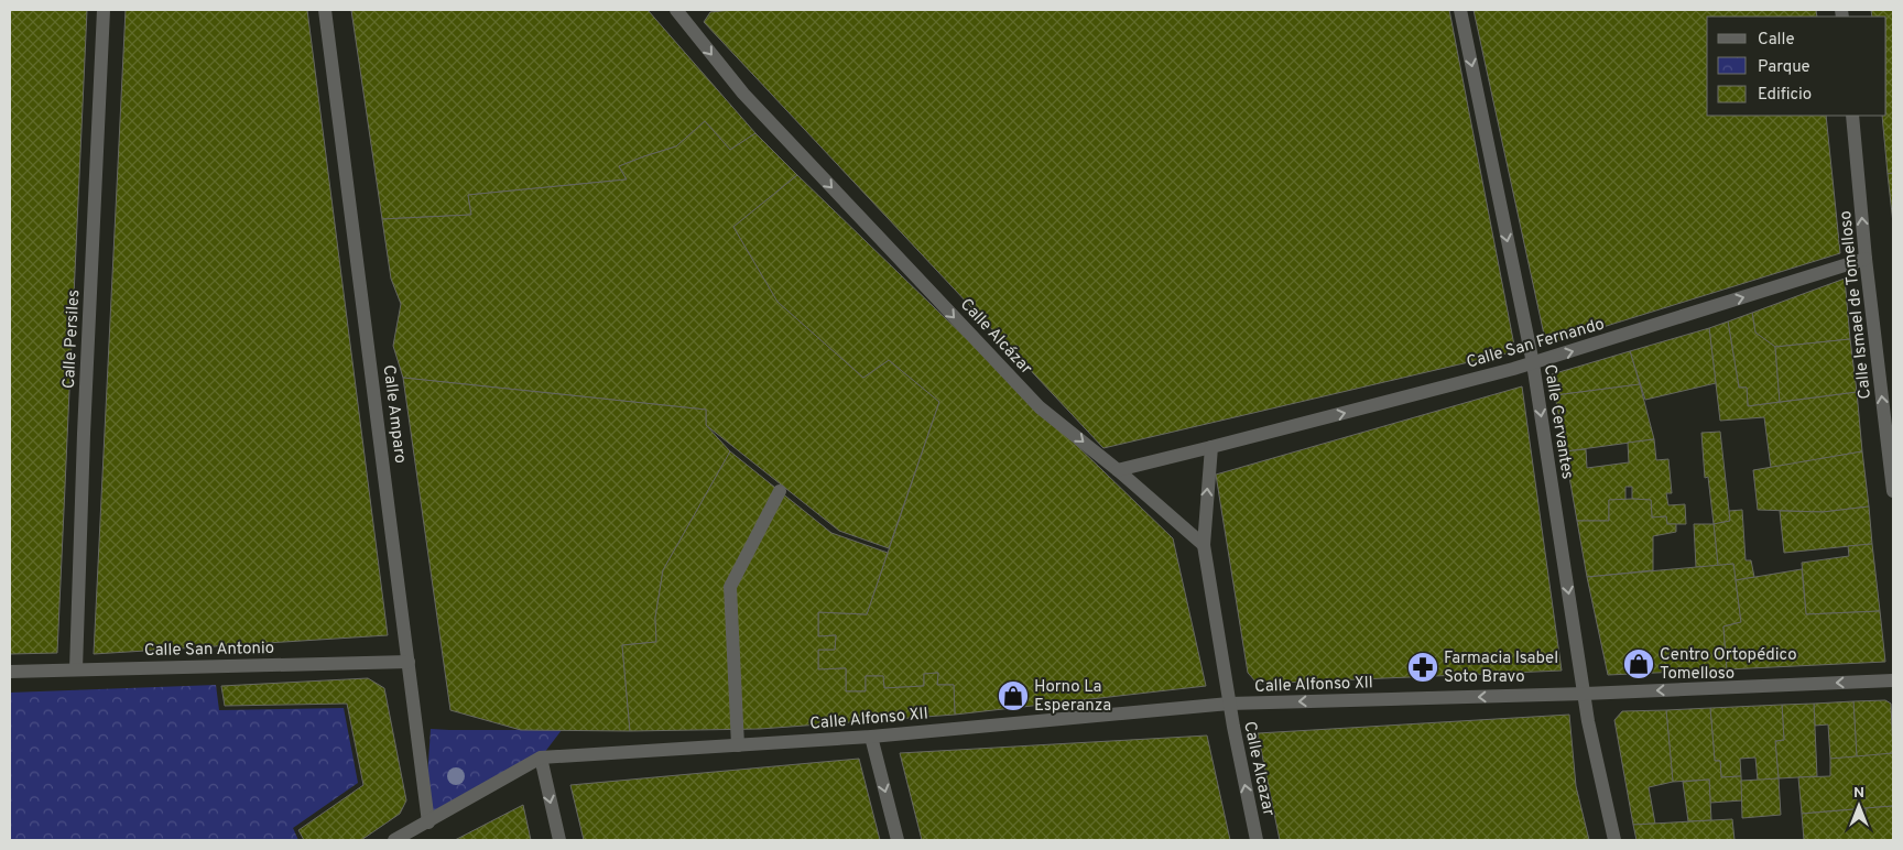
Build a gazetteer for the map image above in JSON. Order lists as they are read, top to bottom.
{
  "streets": {
    "street": [
      "Calle Ismael de Tomelloso",
      "Calle Alcázar",
      "Calle Persiles",
      "Calle San Fernando",
      "Calle Amparo",
      "Calle Cervantes",
      "Calle San Antonio",
      "Calle Alfonso XII",
      "Calle Alcazar"
    ]
  },
  "crossings": [
    ["Calle Ismael de Tomelloso", "Calle San Fernando"],
    ["Calle Alcázar", "Calle San Fernando"],
    ["Calle Persiles", "Calle San Antonio"],
    ["Calle San Fernando", "Calle Cervantes"],
    ["Calle Amparo", "Calle San Antonio"],
    ["Calle Amparo", "Calle Alfonso XII"],
    ["Calle Cervantes", "Calle Alfonso XII"],
    ["Calle Alfonso XII", "Calle Alcazar"]
  ],
  "one_way": [
    "Calle Ismael de Tomelloso",
    "Calle Alcázar",
    "Calle San Fernando",
    "Calle Cervantes",
    "Calle Alfonso XII",
    "Calle Alcazar"
  ],
  "places": {
    "shop": ["Centro Ortopédico Tomelloso", "Horno La Esperanza"],
    "pharmacy": ["Farmacia Isabel Soto Bravo"]
  },
  "legend": ["Calle", "Parque", "Edificio"],
  "north": "top"
}
